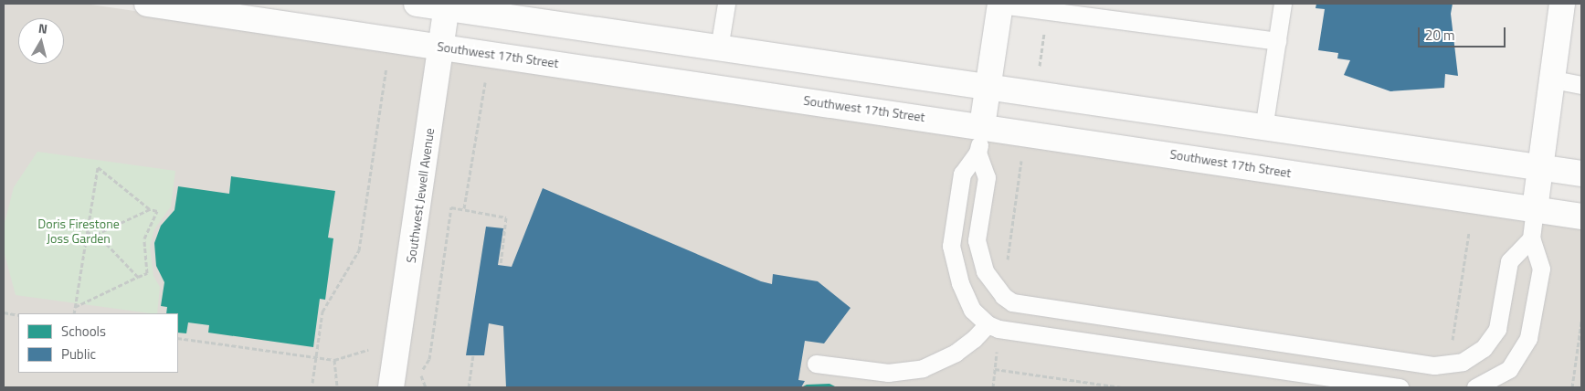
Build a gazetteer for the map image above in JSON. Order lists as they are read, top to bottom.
{
  "streets": {
    "main road": ["Southwest 17th Street", "Southwest Jewell Avenue"]
  },
  "crossings": [
    ["Southwest 17th Street", "Southwest Jewell Avenue"]
  ],
  "parks": ["Doris Firestone Joss Garden"],
  "legend": ["Schools", "Public"],
  "scale_bar": "20 m",
  "north": "top"
}
